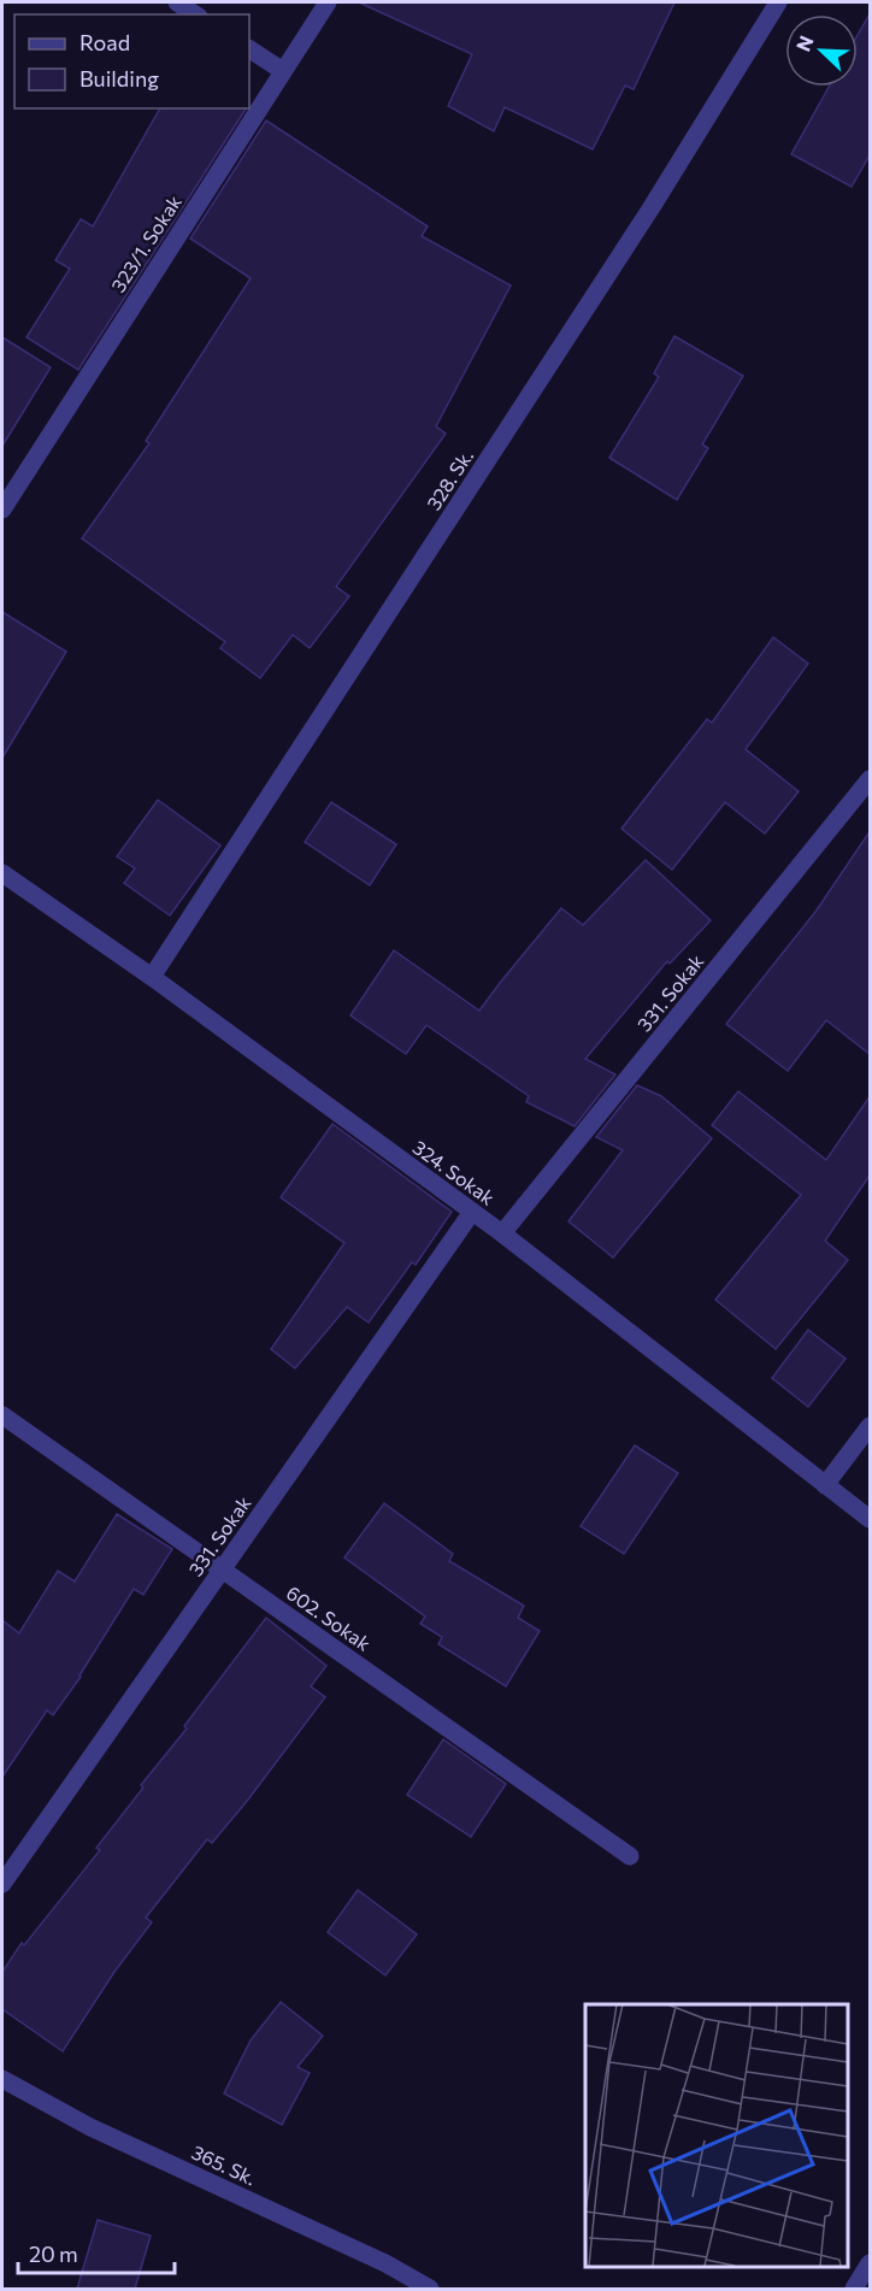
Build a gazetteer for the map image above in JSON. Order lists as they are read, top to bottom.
{
  "streets": {
    "street": [
      "323/1. Sokak",
      "328. Sk.",
      "331. Sokak",
      "324. Sokak",
      "602. Sokak",
      "365. Sk."
    ]
  },
  "crossings": [
    ["328. Sk.", "324. Sokak"],
    ["331. Sokak", "324. Sokak"],
    ["331. Sokak", "602. Sokak"]
  ],
  "legend": ["Road", "Building"],
  "scale_bar": "20 m",
  "north": "top left"
}
